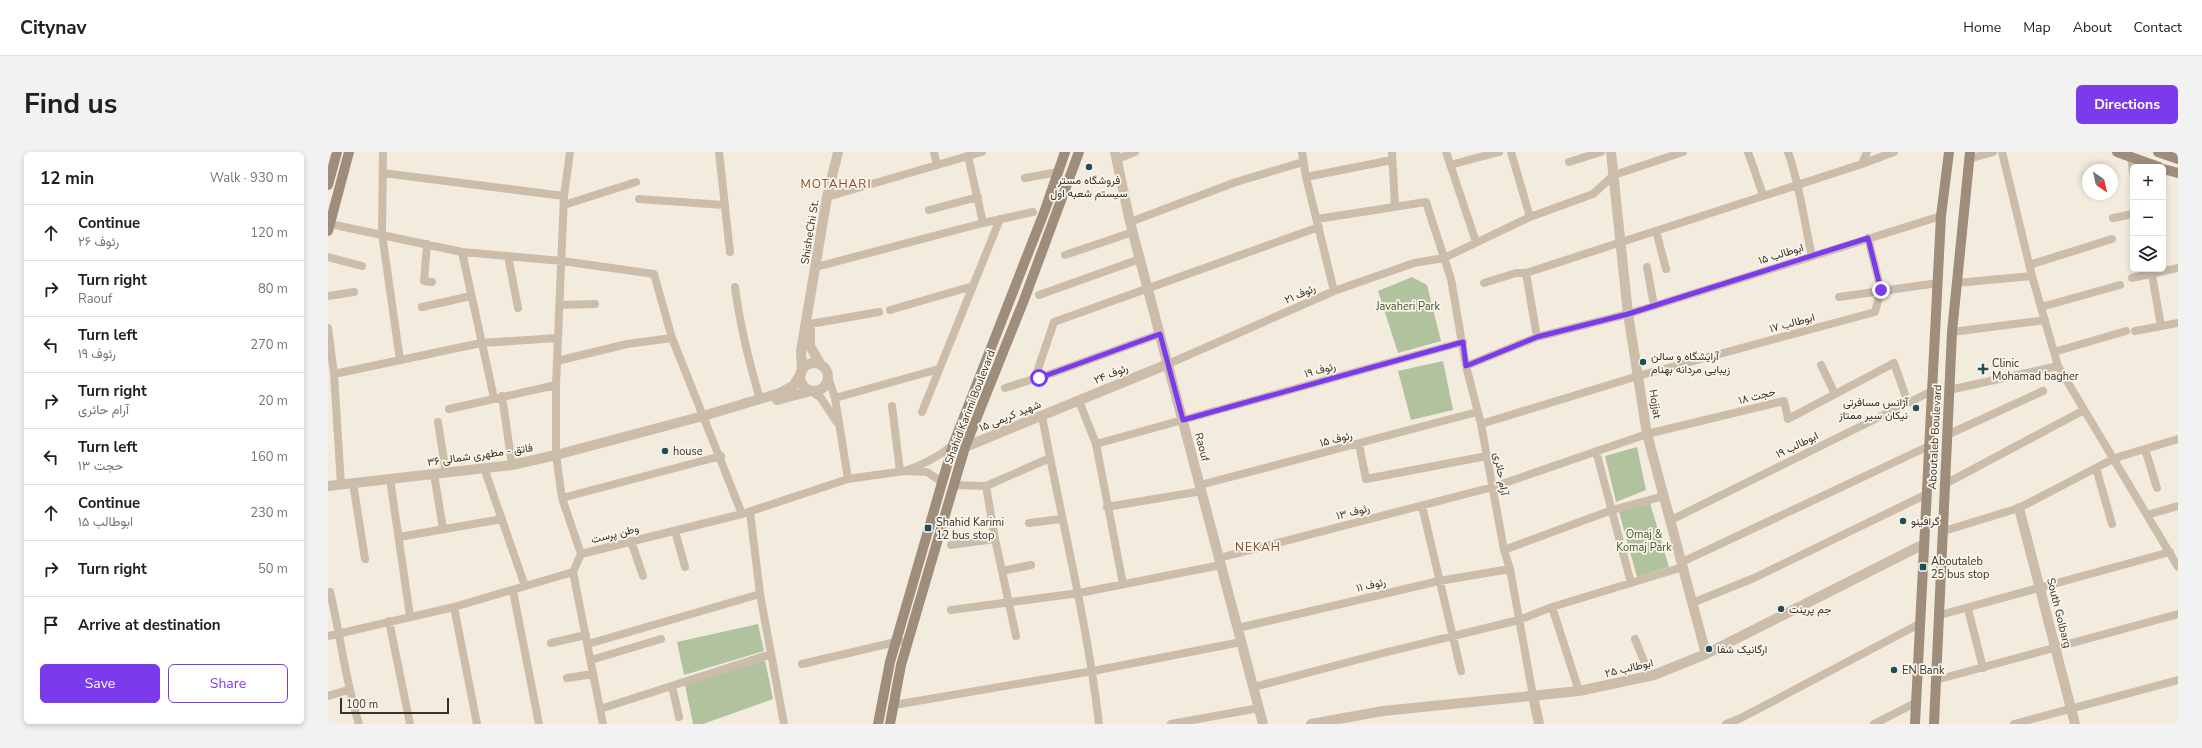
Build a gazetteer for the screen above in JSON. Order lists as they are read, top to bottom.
{
  "streets": {
    "main road": ["Shahid Karimi Boulevard", "Aboutaleb Boulevard"],
    "street": [
      "ShisheChi St.",
      "ابوطالب ۱۵",
      "رئوف ۲۱",
      "ابوطالب ۱۷",
      "رئوف ۱۹",
      "رئوف ۲۴",
      "حجت ۱۸",
      "Hojjat",
      "شهید کریمی ۱۵",
      "رئوف ۱۵",
      "ابوطالب ۱۹",
      "Raouf",
      "فاتق - مطهری شمالی ۳۶",
      "آرام حائری",
      "رئوف ۱۳",
      "وطن پرست",
      "رئوف ۱۱",
      "South Golbarg",
      "ابوطالب ۲۵"
    ]
  },
  "crossings": [
    ["ابوطالب ۱۵", "Hojjat"],
    ["ابوطالب ۱۵", "Aboutaleb Boulevard"],
    ["ابوطالب ۱۵", "آرام حائری"],
    ["رئوف ۲۱", "رئوف ۲۴"],
    ["رئوف ۲۱", "Hojjat"],
    ["رئوف ۲۱", "Raouf"],
    ["رئوف ۲۱", "آرام حائری"],
    ["ابوطالب ۱۷", "Hojjat"],
    ["رئوف ۱۹", "Raouf"],
    ["رئوف ۱۹", "آرام حائری"],
    ["رئوف ۲۴", "شهید کریمی ۱۵"],
    ["رئوف ۲۴", "Raouf"],
    ["حجت ۱۸", "Hojjat"],
    ["حجت ۱۸", "ابوطالب ۱۹"],
    ["حجت ۱۸", "رئوف ۱۳"],
    ["Hojjat", "ابوطالب ۱۹"],
    ["Hojjat", "رئوف ۱۳"],
    ["Hojjat", "ابوطالب ۲۵"],
    ["Shahid Karimi Boulevard", "شهید کریمی ۱۵"],
    ["Aboutaleb Boulevard", "ابوطالب ۱۹"],
    ["Aboutaleb Boulevard", "ابوطالب ۲۵"],
    ["رئوف ۱۵", "Raouf"],
    ["رئوف ۱۵", "آرام حائری"],
    ["Raouf", "رئوف ۱۳"],
    ["Raouf", "رئوف ۱۱"],
    ["آرام حائری", "رئوف ۱۳"],
    ["آرام حائری", "رئوف ۱۱"],
    ["آرام حائری", "ابوطالب ۲۵"]
  ],
  "districts": ["MOTAHARI", "NEKAH"],
  "parks": ["Javaheri Park", "Omaj & Komaj Park"],
  "places": {
    "other": [
      "فروشگاه مستر سیستم شعبه اول",
      "آرایشگاه و سالن زیبایی مردانه بهنام",
      "آژانس مسافرتی نیکان سیر ممتاز",
      "house",
      "گرافینو",
      "جم پرینت",
      "ارگانیک شفا",
      "EN Bank"
    ],
    "health": ["Clinic Mohamad bagher"],
    "transit": ["Shahid Karimi 12 bus stop", "Aboutaleb 25 bus stop"]
  },
  "scale_bar": "100 m",
  "north": "bottom right",
  "page": {
    "header": "Citynav",
    "nav": [
      "Home",
      "Map",
      "About",
      "Contact"
    ],
    "title": "Find us",
    "buttons": [
      "Directions",
      ["Save", "Share"]
    ],
    "heading": ["12 min", "Walk · 930 m"],
    "map_buttons": ["+", "−"],
    "list": [
      ["Continue", "رئوف ۲۶", "120 m"],
      ["Turn right", "Raouf", "80 m"],
      ["Turn left", "رئوف ۱۹", "270 m"],
      ["Turn right", "آرام حائری", "20 m"],
      ["Turn left", "حجت ۱۳", "160 m"],
      ["Continue", "ابوطالب ۱۵", "230 m"],
      ["Turn right", "50 m"],
      "Arrive at destination"
    ],
    "scale": "100 m"
  }
}
